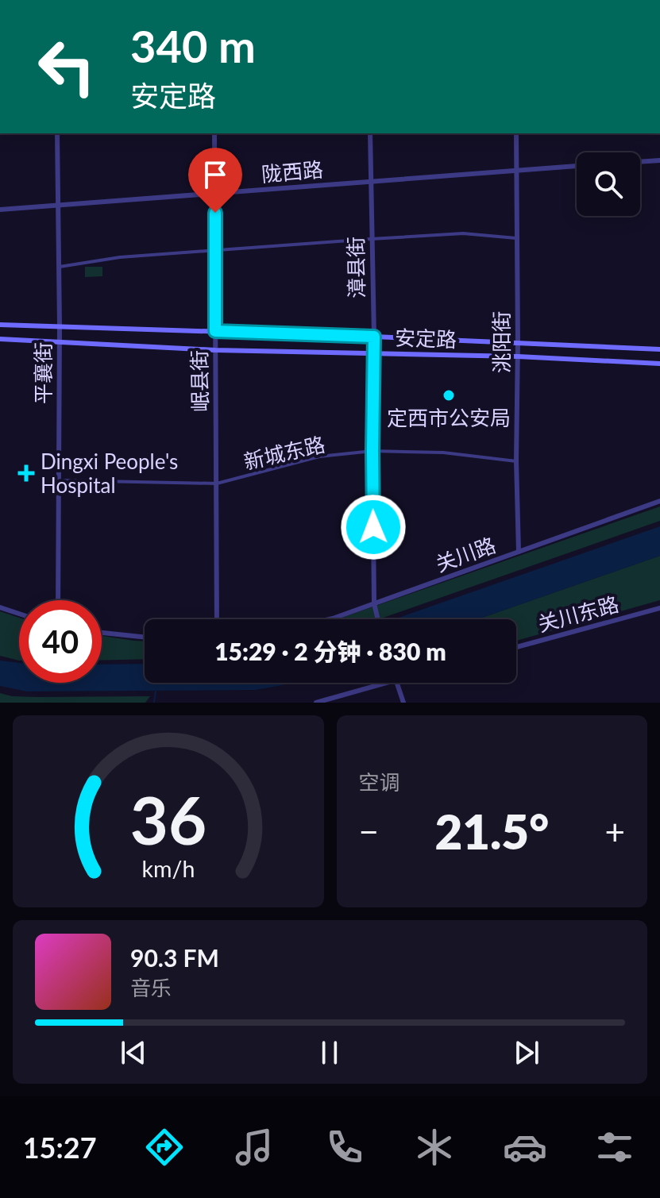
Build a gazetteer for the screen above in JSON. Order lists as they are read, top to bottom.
{
  "streets": {
    "main road": ["安定路"],
    "street": [
      "陇西路",
      "漳县街",
      "洮阳街",
      "平襄街",
      "岷县街",
      "新城东路",
      "关川路",
      "关川东路"
    ]
  },
  "crossings": [
    ["陇西路", "漳县街"],
    ["陇西路", "洮阳街"],
    ["陇西路", "平襄街"],
    ["陇西路", "岷县街"],
    ["漳县街", "安定路"],
    ["漳县街", "新城东路"],
    ["漳县街", "关川路"],
    ["安定路", "洮阳街"],
    ["安定路", "平襄街"],
    ["安定路", "岷县街"],
    ["洮阳街", "新城东路"],
    ["洮阳街", "关川路"],
    ["平襄街", "新城东路"],
    ["岷县街", "新城东路"]
  ],
  "places": {
    "other": ["定西市公安局"],
    "health": ["Dingxi People's Hospital"]
  },
  "page": {
    "turn": ["340 m", "安定路"],
    "limit": "40",
    "trip": "15:29 · 2 分钟 · 830 m",
    "tile": "空调",
    "heat": ["−", "21.5°", "+"],
    "song": ["90.3 FM", "音乐"],
    "tabs": "15:27",
    "gauge": ["36", "km/h"]
  }
}
